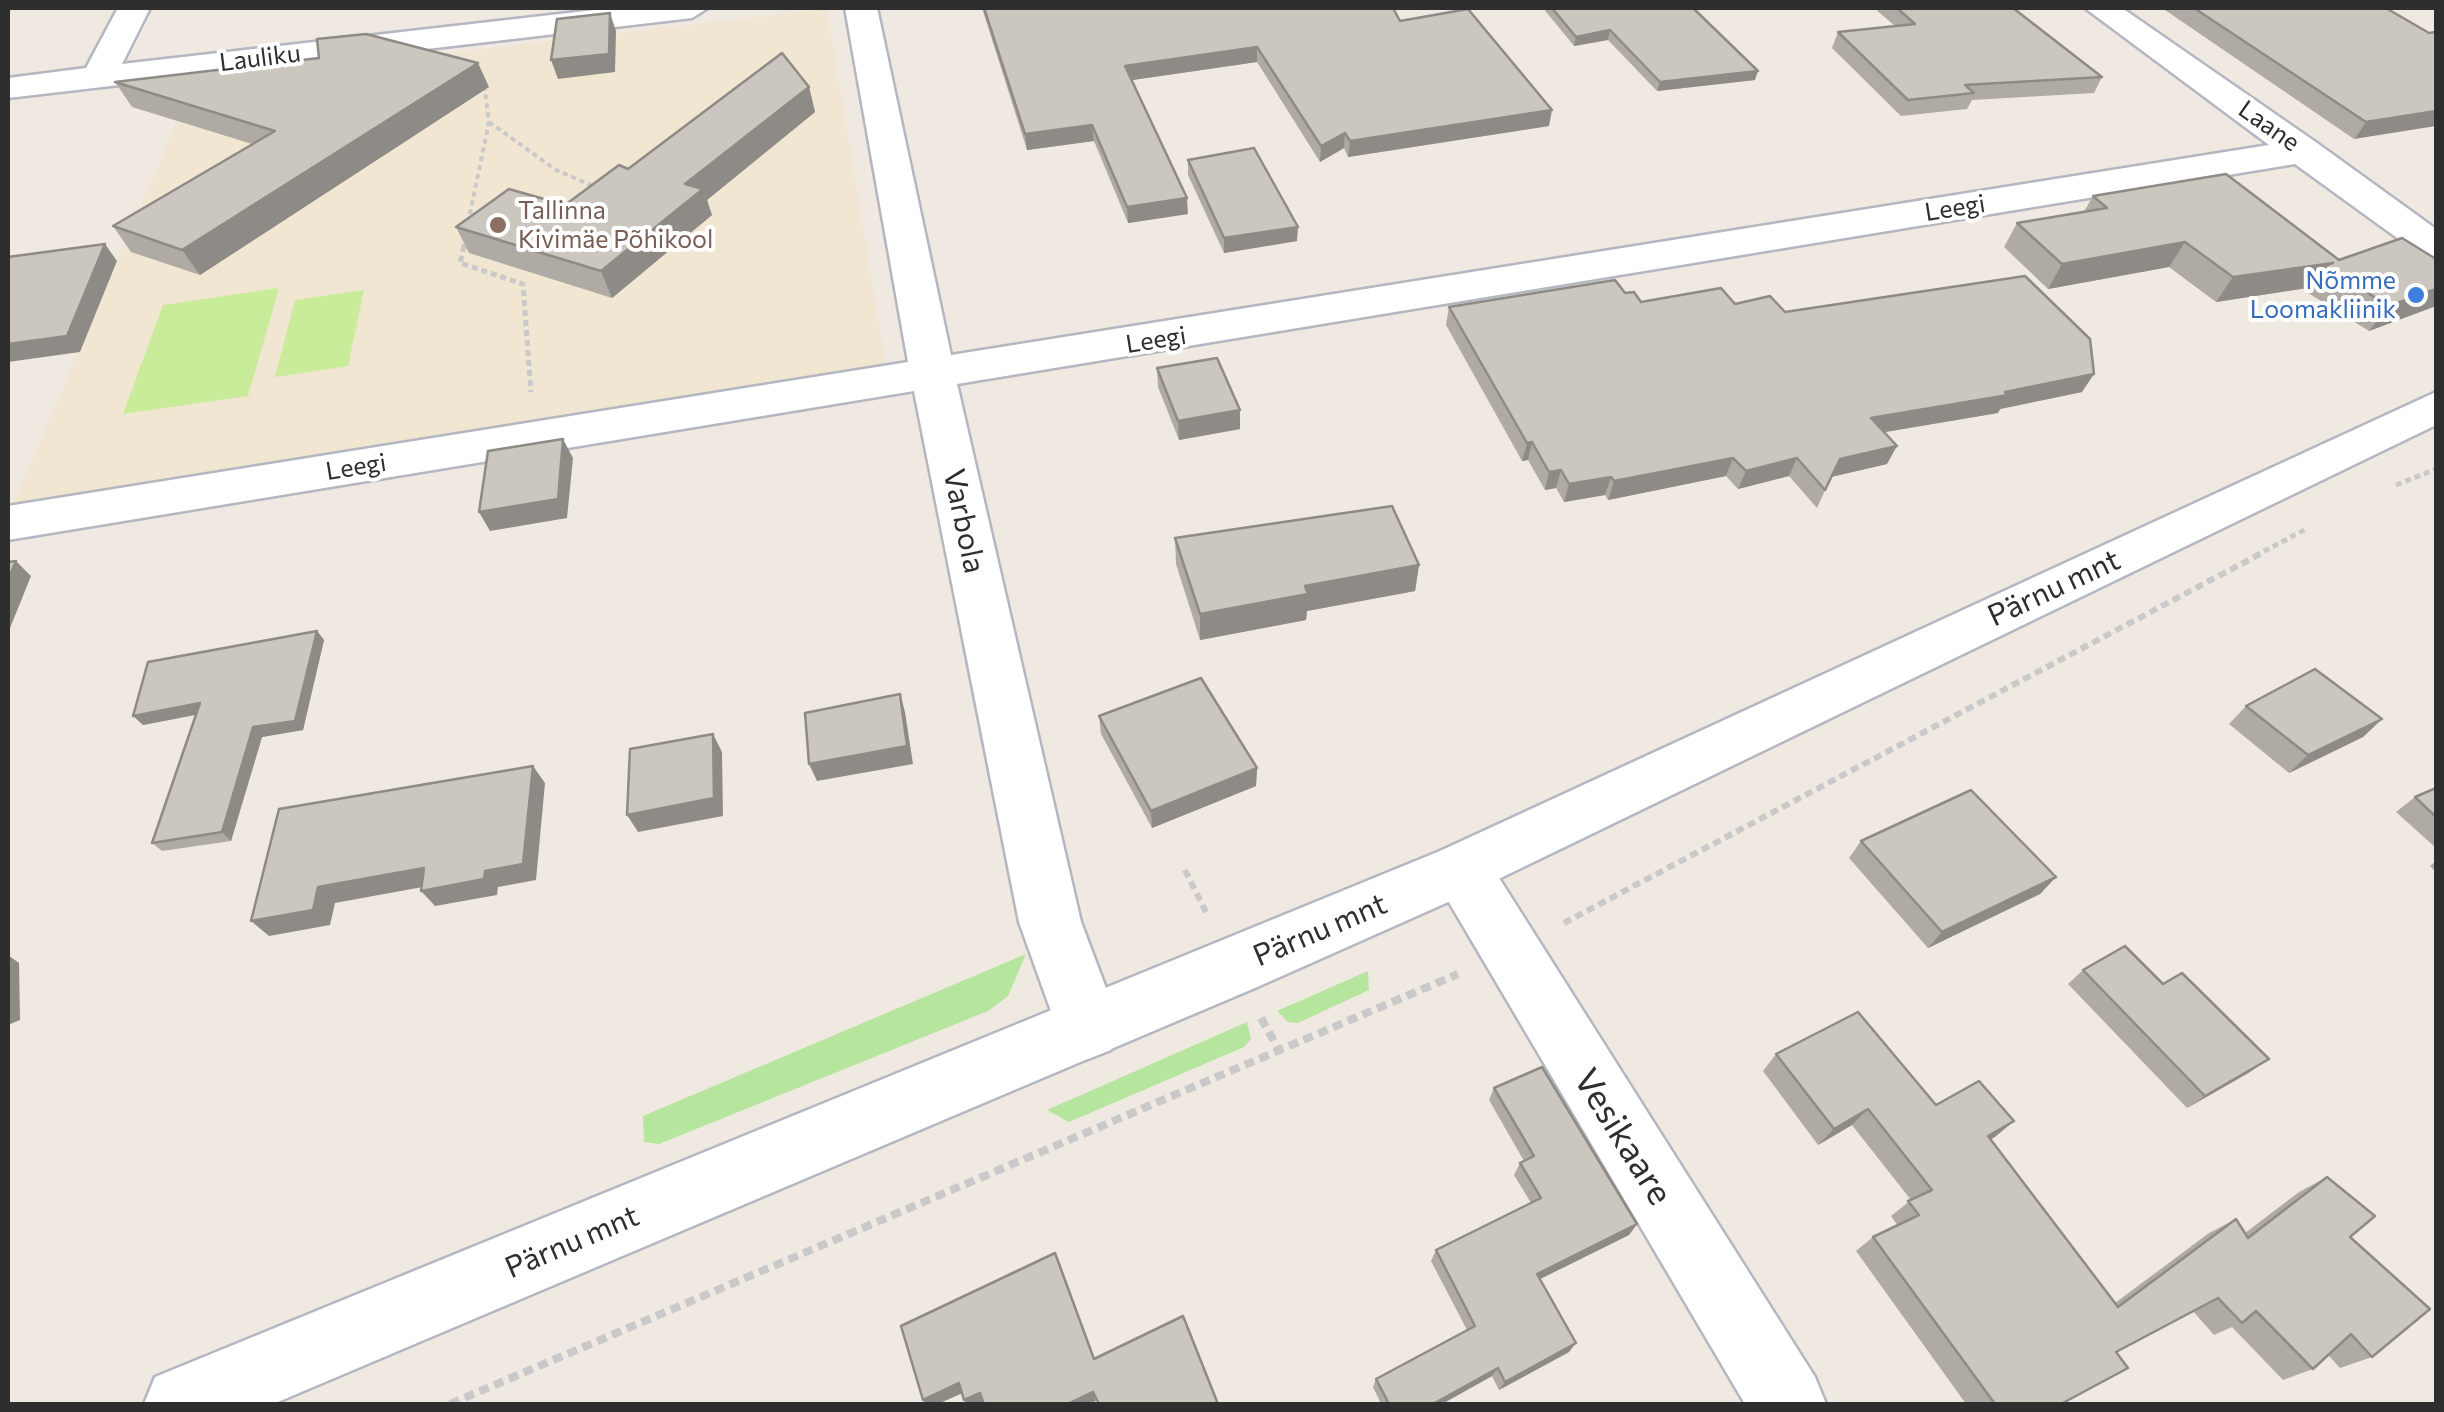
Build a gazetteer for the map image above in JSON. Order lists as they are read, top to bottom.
{
  "streets": {
    "street": [
      "Lauliku",
      "Laane",
      "Leegi",
      "Varbola",
      "Pärnu mnt",
      "Vesikaare"
    ]
  },
  "crossings": [
    ["Laane", "Leegi"],
    ["Leegi", "Varbola"],
    ["Varbola", "Pärnu mnt"],
    ["Pärnu mnt", "Vesikaare"]
  ],
  "places": ["Tallinna Kivimäe Põhikool", "Nõmme Loomakliinik"]
}
